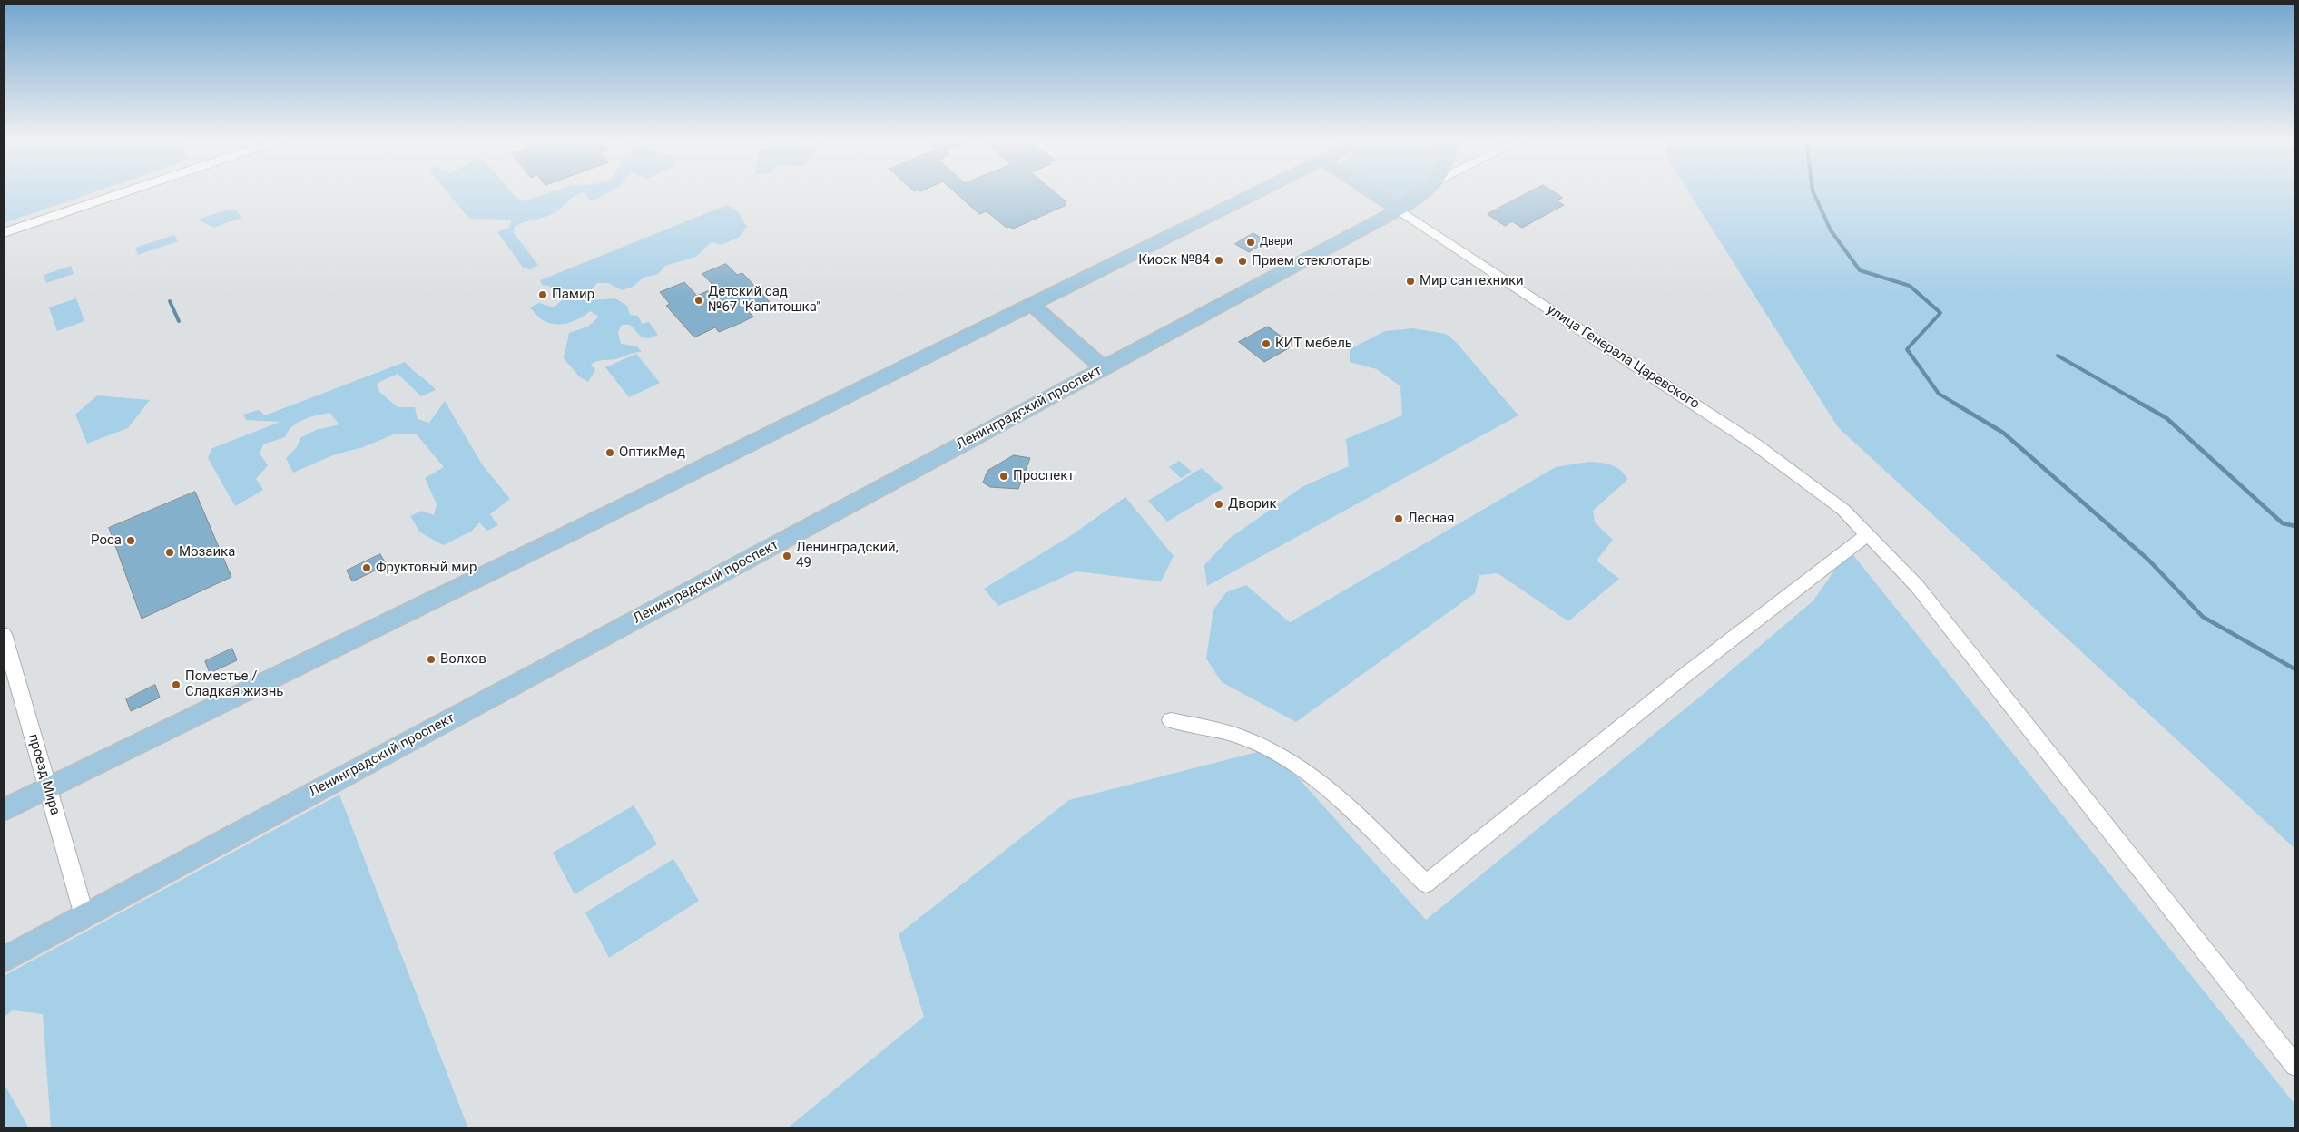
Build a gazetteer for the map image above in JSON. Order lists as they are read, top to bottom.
{
  "streets": {
    "main road": ["Ленинградский проспект"],
    "street": ["улица Генерала Царевского", "проезд Мира"]
  },
  "crossings": [
    ["улица Генерала Царевского", "Ленинградский проспект"],
    ["Ленинградский проспект", "проезд Мира"]
  ],
  "places": [
    "Двери",
    "Киоск №84",
    "Прием стеклотары",
    "Мир сантехники",
    "Памир",
    "Детский сад №67 \"Капитошка\"",
    "КИТ мебель",
    "ОптикМед",
    "Проспект",
    "Дворик",
    "Лесная",
    "Роса",
    "Мозаика",
    "Ленинградский, 49",
    "Фруктовый мир",
    "Волхов",
    "Поместье / Сладкая жизнь"
  ]
}
